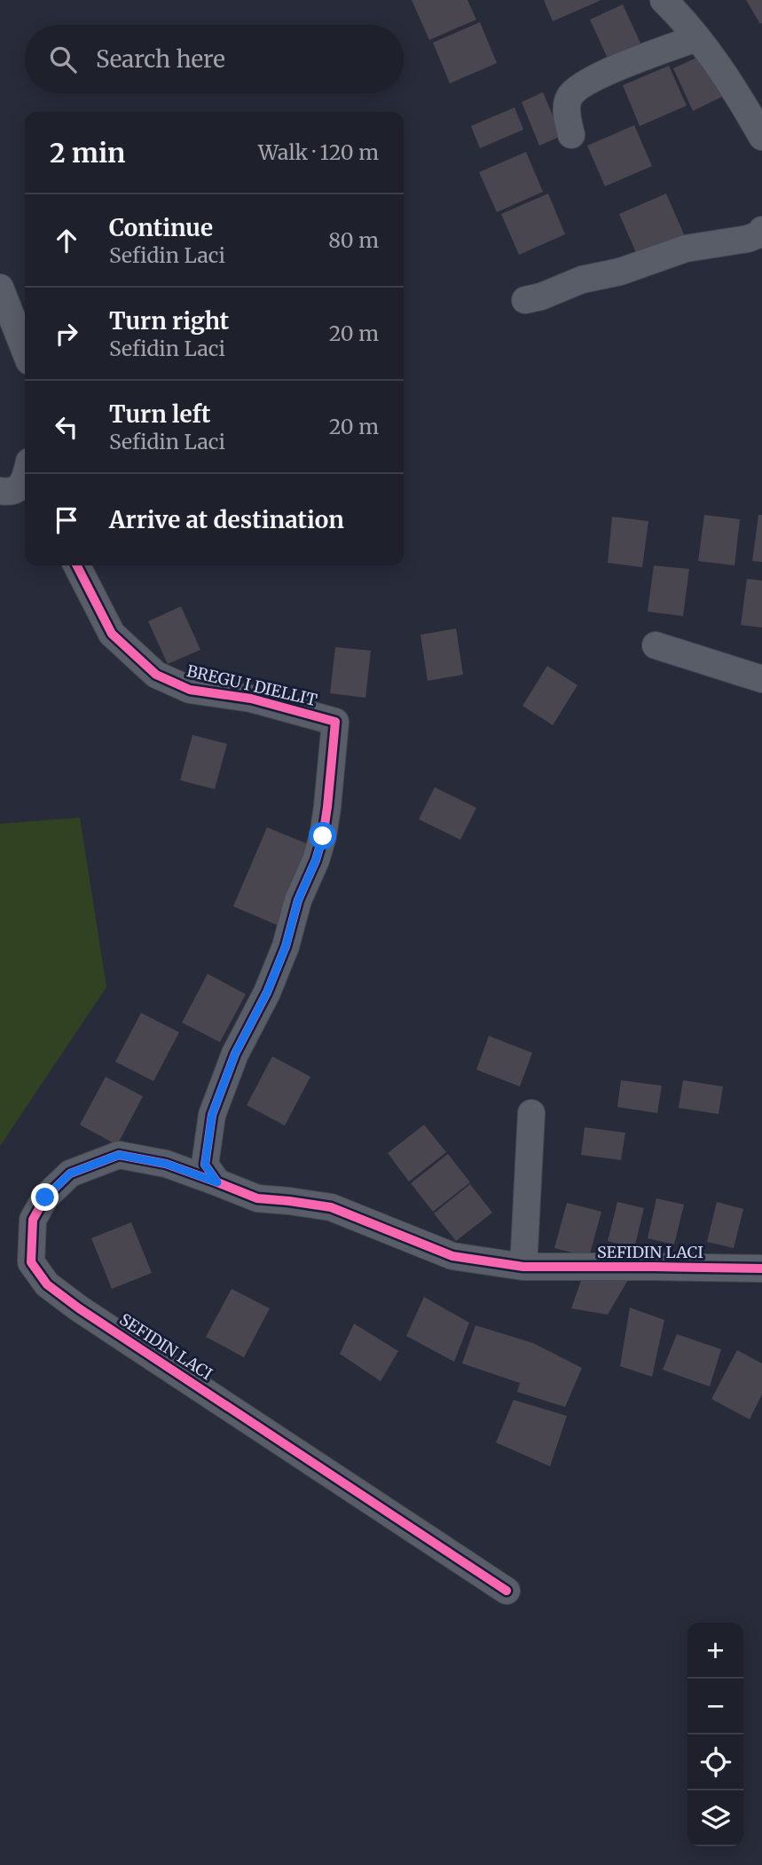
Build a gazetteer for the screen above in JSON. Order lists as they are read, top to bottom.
{
  "streets": {
    "street": ["BREGU I DIELLIT", "SEFIDIN LACI"]
  },
  "crossings": [
    ["BREGU I DIELLIT", "SEFIDIN LACI"]
  ],
  "page": {
    "search": "Search here",
    "heading": ["2 min", "Walk · 120 m"],
    "list": [
      ["Continue", "Sefidin Laci", "80 m"],
      ["Turn right", "Sefidin Laci", "20 m"],
      ["Turn left", "Sefidin Laci", "20 m"],
      "Arrive at destination"
    ],
    "map_buttons": ["+", "−"]
  }
}
